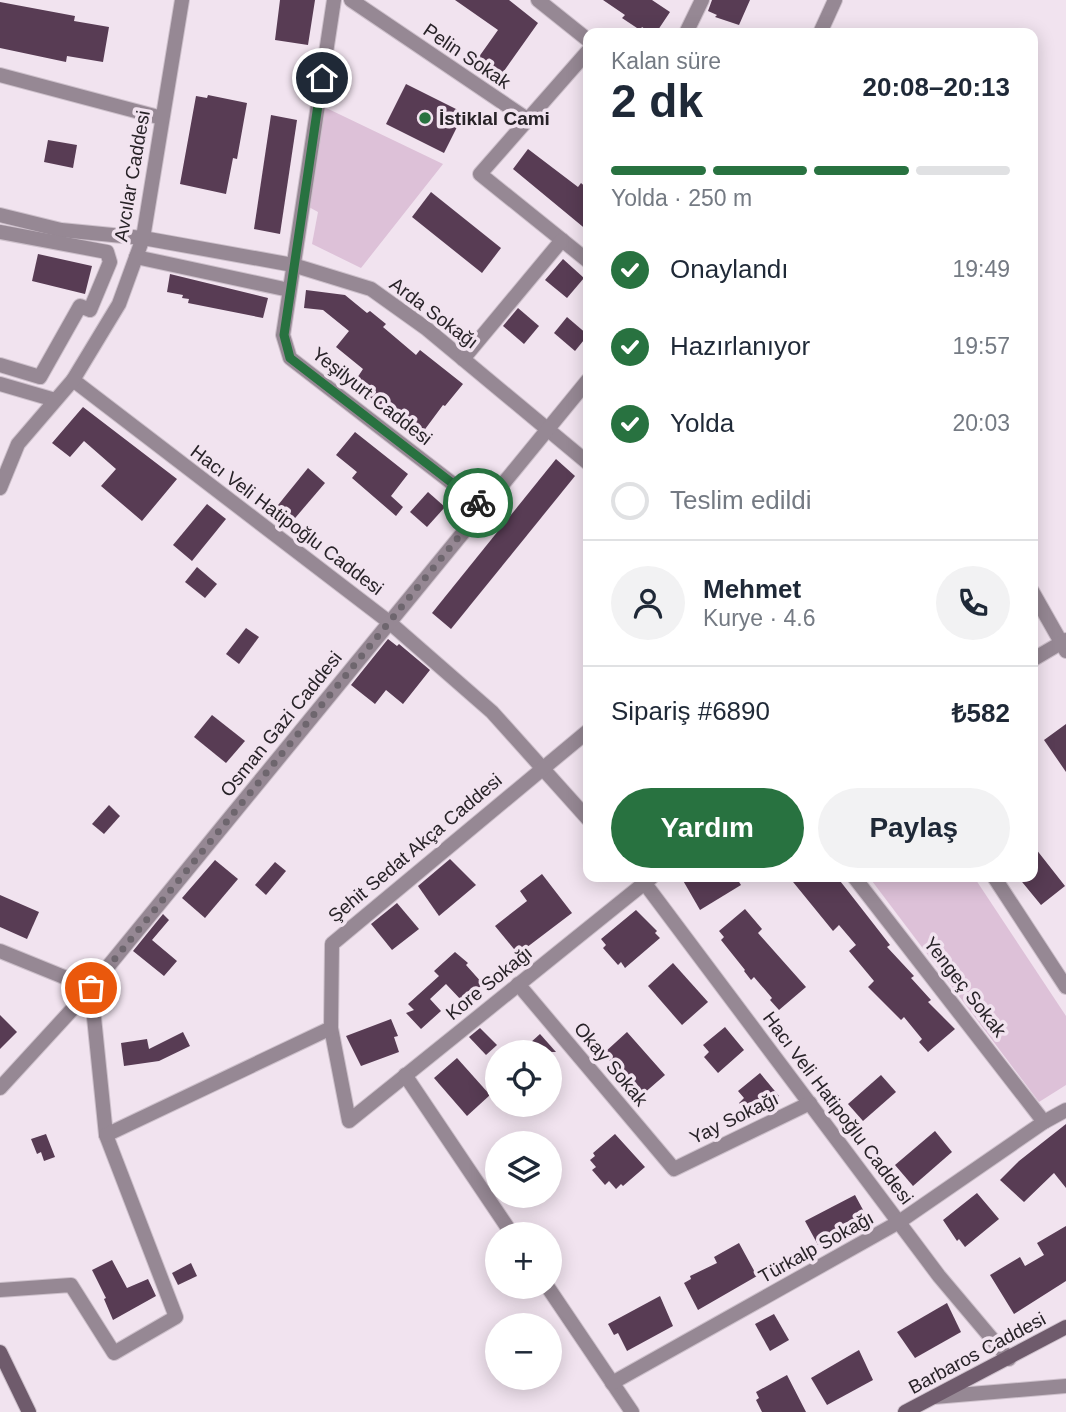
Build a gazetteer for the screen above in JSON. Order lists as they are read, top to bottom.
{
  "streets": {
    "street": [
      "Pelin Sokak",
      "Avcılar Caddesi",
      "Arda Sokağı",
      "Yeşilyurt Caddesi",
      "Hacı Veli Hatipoğlu Caddesi",
      "Osman Gazi Caddesi",
      "Şehit Sedat Akça Caddesi",
      "Kore Sokağı",
      "Yengeç Sokak",
      "Okay Sokak",
      "Yay Sokağı",
      "Türkalp Sokağı",
      "Barbaros Caddesi"
    ]
  },
  "crossings": [
    ["Avcılar Caddesi", "Arda Sokağı"],
    ["Avcılar Caddesi", "Hacı Veli Hatipoğlu Caddesi"],
    ["Arda Sokağı", "Yeşilyurt Caddesi"],
    ["Arda Sokağı", "Osman Gazi Caddesi"],
    ["Yeşilyurt Caddesi", "Osman Gazi Caddesi"],
    ["Hacı Veli Hatipoğlu Caddesi", "Osman Gazi Caddesi"],
    ["Hacı Veli Hatipoğlu Caddesi", "Şehit Sedat Akça Caddesi"],
    ["Hacı Veli Hatipoğlu Caddesi", "Yay Sokağı"],
    ["Hacı Veli Hatipoğlu Caddesi", "Türkalp Sokağı"],
    ["Hacı Veli Hatipoğlu Caddesi", "Barbaros Caddesi"],
    ["Şehit Sedat Akça Caddesi", "Kore Sokağı"],
    ["Kore Sokağı", "Okay Sokak"],
    ["Yengeç Sokak", "Türkalp Sokağı"],
    ["Okay Sokak", "Yay Sokağı"]
  ],
  "places": ["İstiklal Cami"],
  "page": {
    "heading": ["2 dk", "Kalan süre", "20:08–20:13"],
    "panel": [
      "Mehmet",
      "Kurye · 4.6",
      "Sipariş #6890",
      "₺582"
    ],
    "bar": "Yolda · 250 m",
    "list": [
      ["Onaylandı", "19:49"],
      ["Hazırlanıyor", "19:57"],
      ["Yolda", "20:03"],
      "Teslim edildi"
    ],
    "buttons": ["Yardım", "Paylaş"],
    "map_buttons": ["+", "−"]
  }
}
